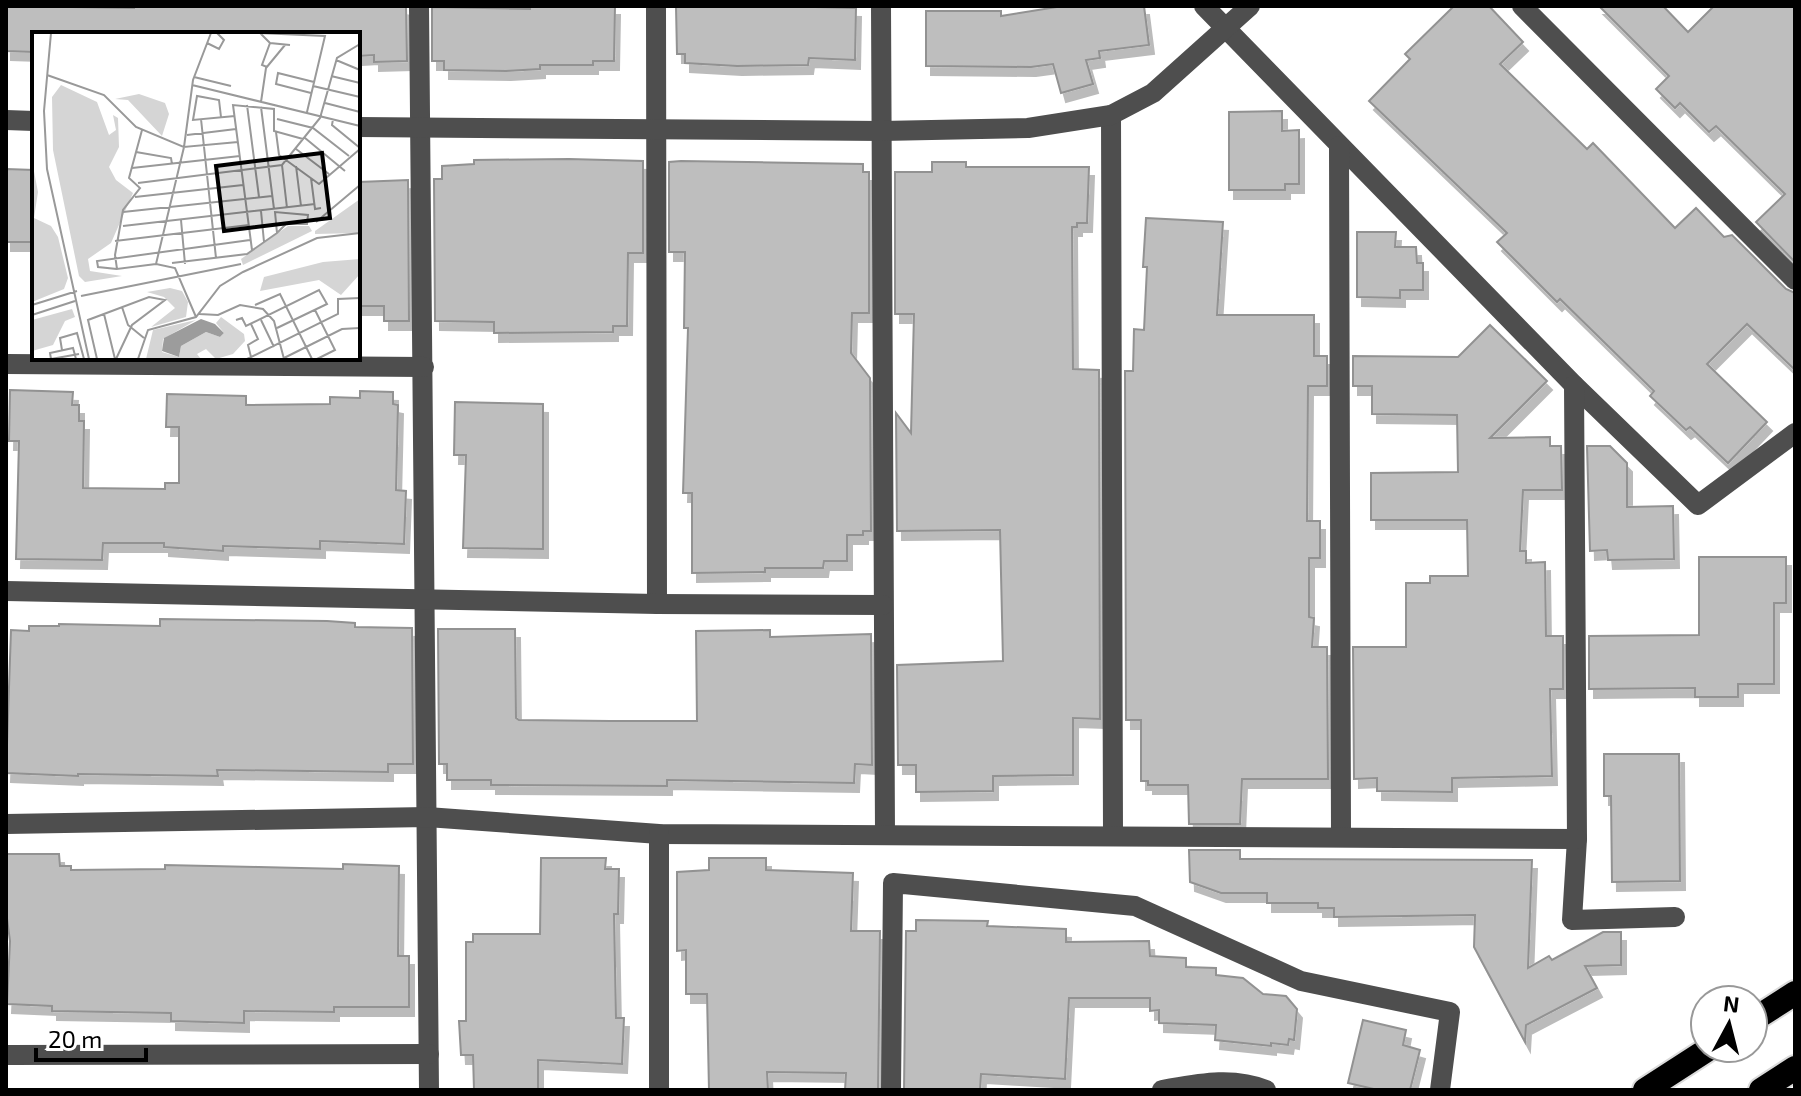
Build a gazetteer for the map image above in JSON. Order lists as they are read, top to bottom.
{
  "scale_bar": "20 m",
  "north": "top"
}
